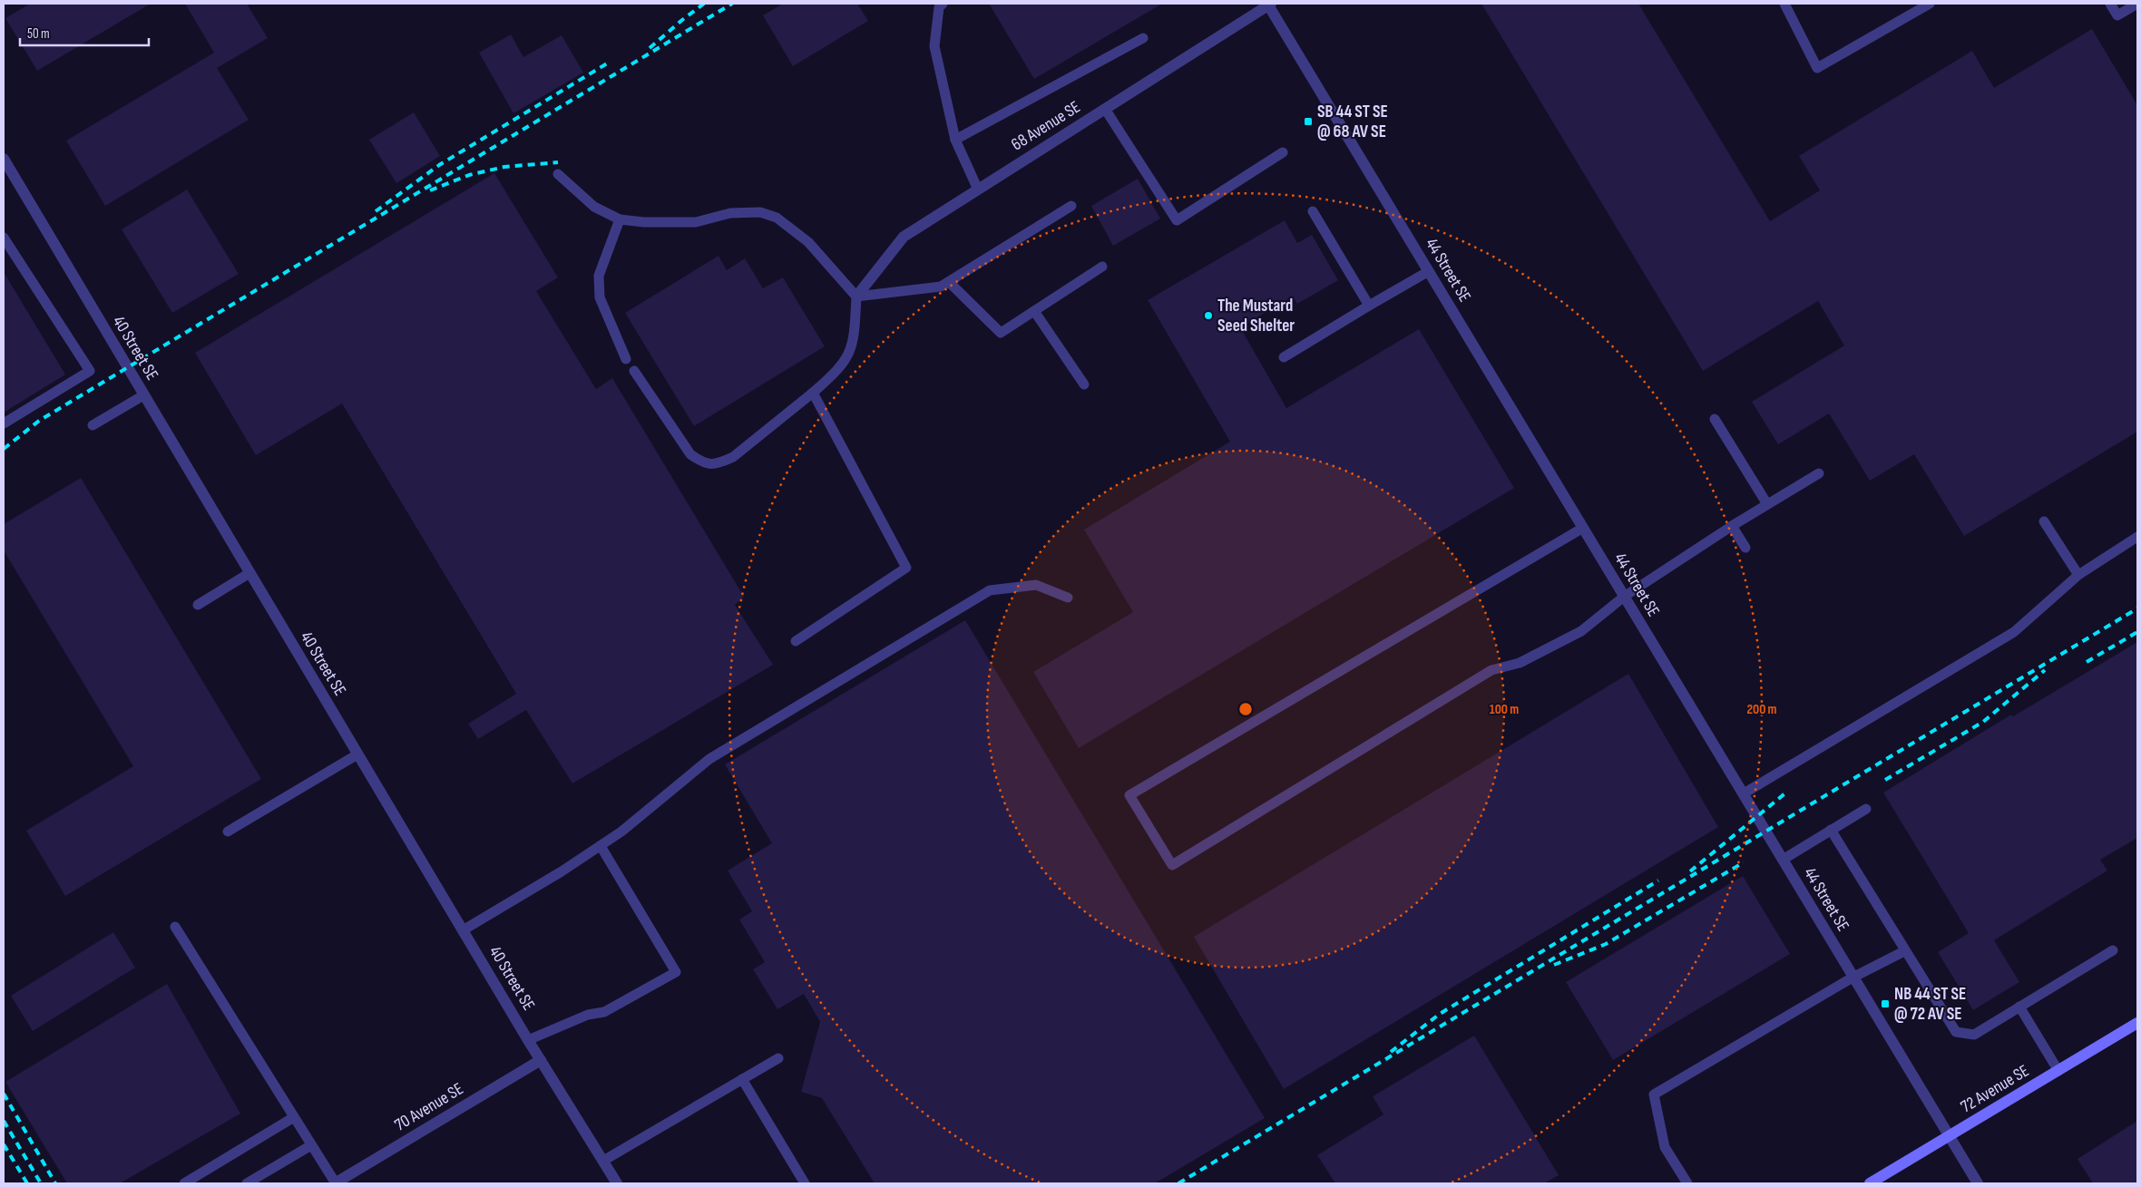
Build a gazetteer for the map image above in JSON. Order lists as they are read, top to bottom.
{
  "streets": {
    "street": [
      "68 Avenue SE",
      "44 Street SE",
      "40 Street SE",
      "72 Avenue SE",
      "70 Avenue SE"
    ]
  },
  "crossings": [
    ["68 Avenue SE", "44 Street SE"],
    ["44 Street SE", "72 Avenue SE"],
    ["40 Street SE", "70 Avenue SE"]
  ],
  "places": {
    "transit": ["SB 44 ST SE @ 68 AV SE", "NB 44 ST SE @ 72 AV SE"],
    "other": ["The Mustard Seed Shelter"]
  },
  "scale_bar": "50 m",
  "rings": ["100 m", "200 m"]
}
